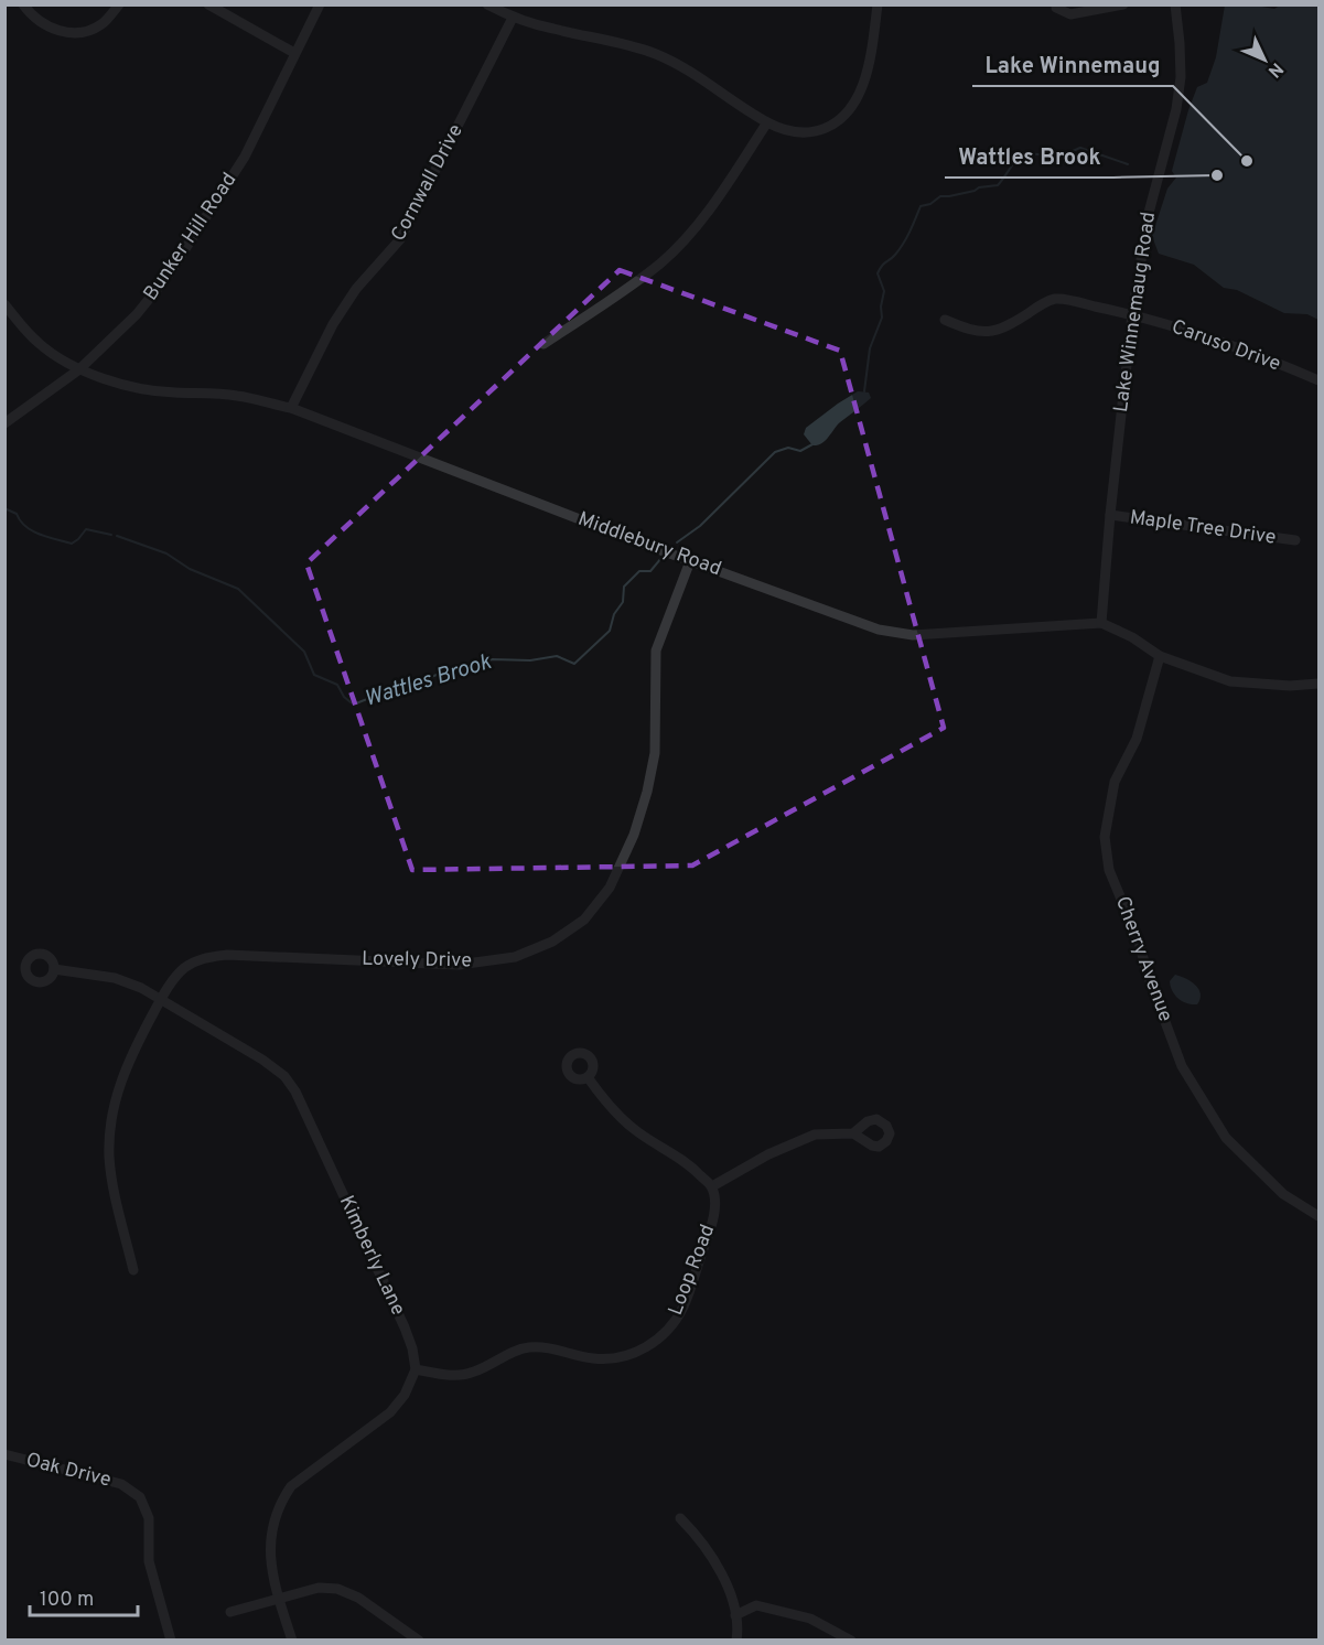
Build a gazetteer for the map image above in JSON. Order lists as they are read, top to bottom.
{
  "streets": {
    "street": [
      "Cornwall Drive",
      "Bunker Hill Road",
      "Lake Winnemaug Road",
      "Caruso Drive",
      "Maple Tree Drive",
      "Middlebury Road",
      "Cherry Avenue",
      "Lovely Drive",
      "Kimberly Lane",
      "Loop Road",
      "Oak Drive"
    ]
  },
  "crossings": [
    ["Cornwall Drive", "Middlebury Road"],
    ["Bunker Hill Road", "Middlebury Road"],
    ["Lake Winnemaug Road", "Caruso Drive"],
    ["Lake Winnemaug Road", "Maple Tree Drive"],
    ["Lake Winnemaug Road", "Middlebury Road"],
    ["Middlebury Road", "Cherry Avenue"],
    ["Middlebury Road", "Lovely Drive"],
    ["Lovely Drive", "Kimberly Lane"],
    ["Kimberly Lane", "Loop Road"]
  ],
  "water": ["Wattles Brook"],
  "places": ["Lake Winnemaug", "Wattles Brook"],
  "scale_bar": "100 m",
  "north": "bottom right"
}
